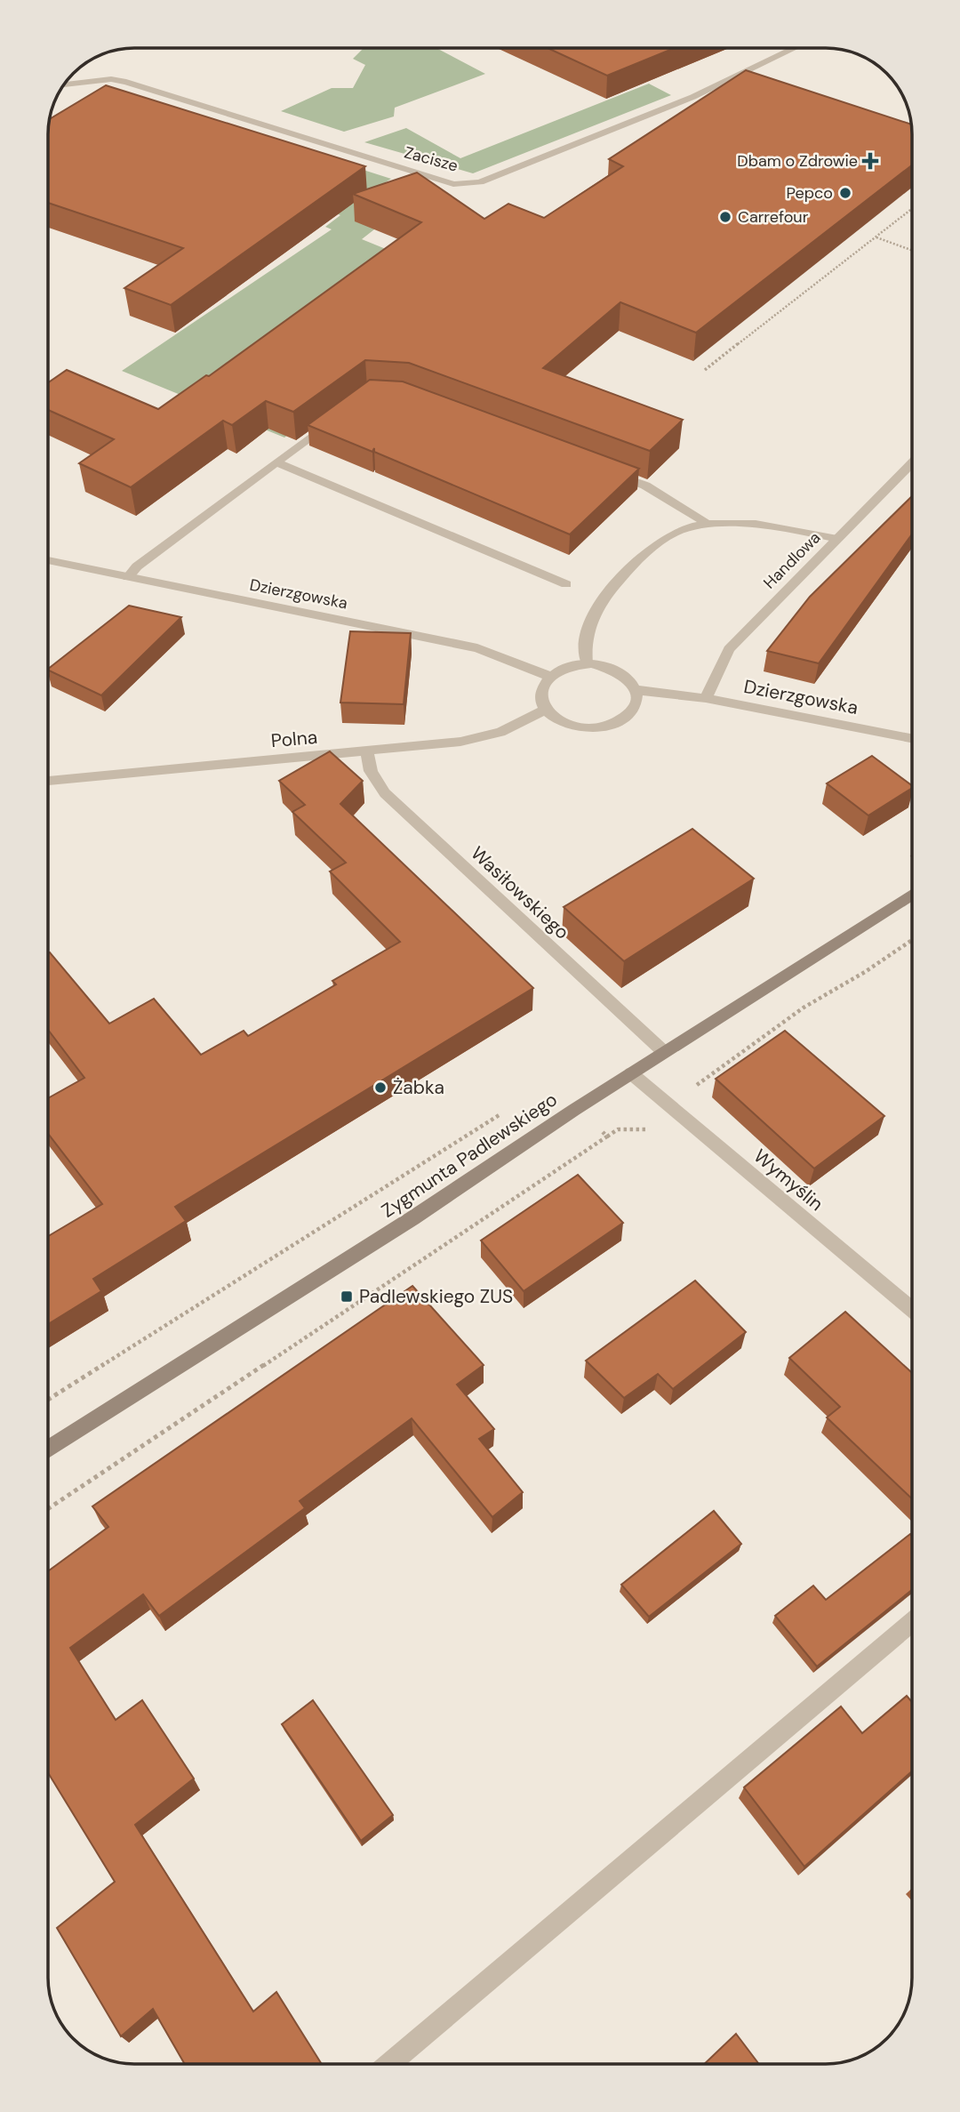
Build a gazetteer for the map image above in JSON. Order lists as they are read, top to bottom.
{
  "streets": {
    "street": [
      "Zacisze",
      "Handlowa",
      "Dzierzgowska",
      "Polna",
      "Wasiłowskiego",
      "Zygmunta Padlewskiego",
      "Wymyślin"
    ]
  },
  "crossings": [
    ["Handlowa", "Dzierzgowska"],
    ["Dzierzgowska", "Polna"],
    ["Polna", "Wasiłowskiego"],
    ["Wasiłowskiego", "Zygmunta Padlewskiego"],
    ["Zygmunta Padlewskiego", "Wymyślin"]
  ],
  "places": {
    "health": ["Dbam o Zdrowie"],
    "other": ["Pepco", "Carrefour", "Żabka"],
    "transit": ["Padlewskiego ZUS"]
  }
}
